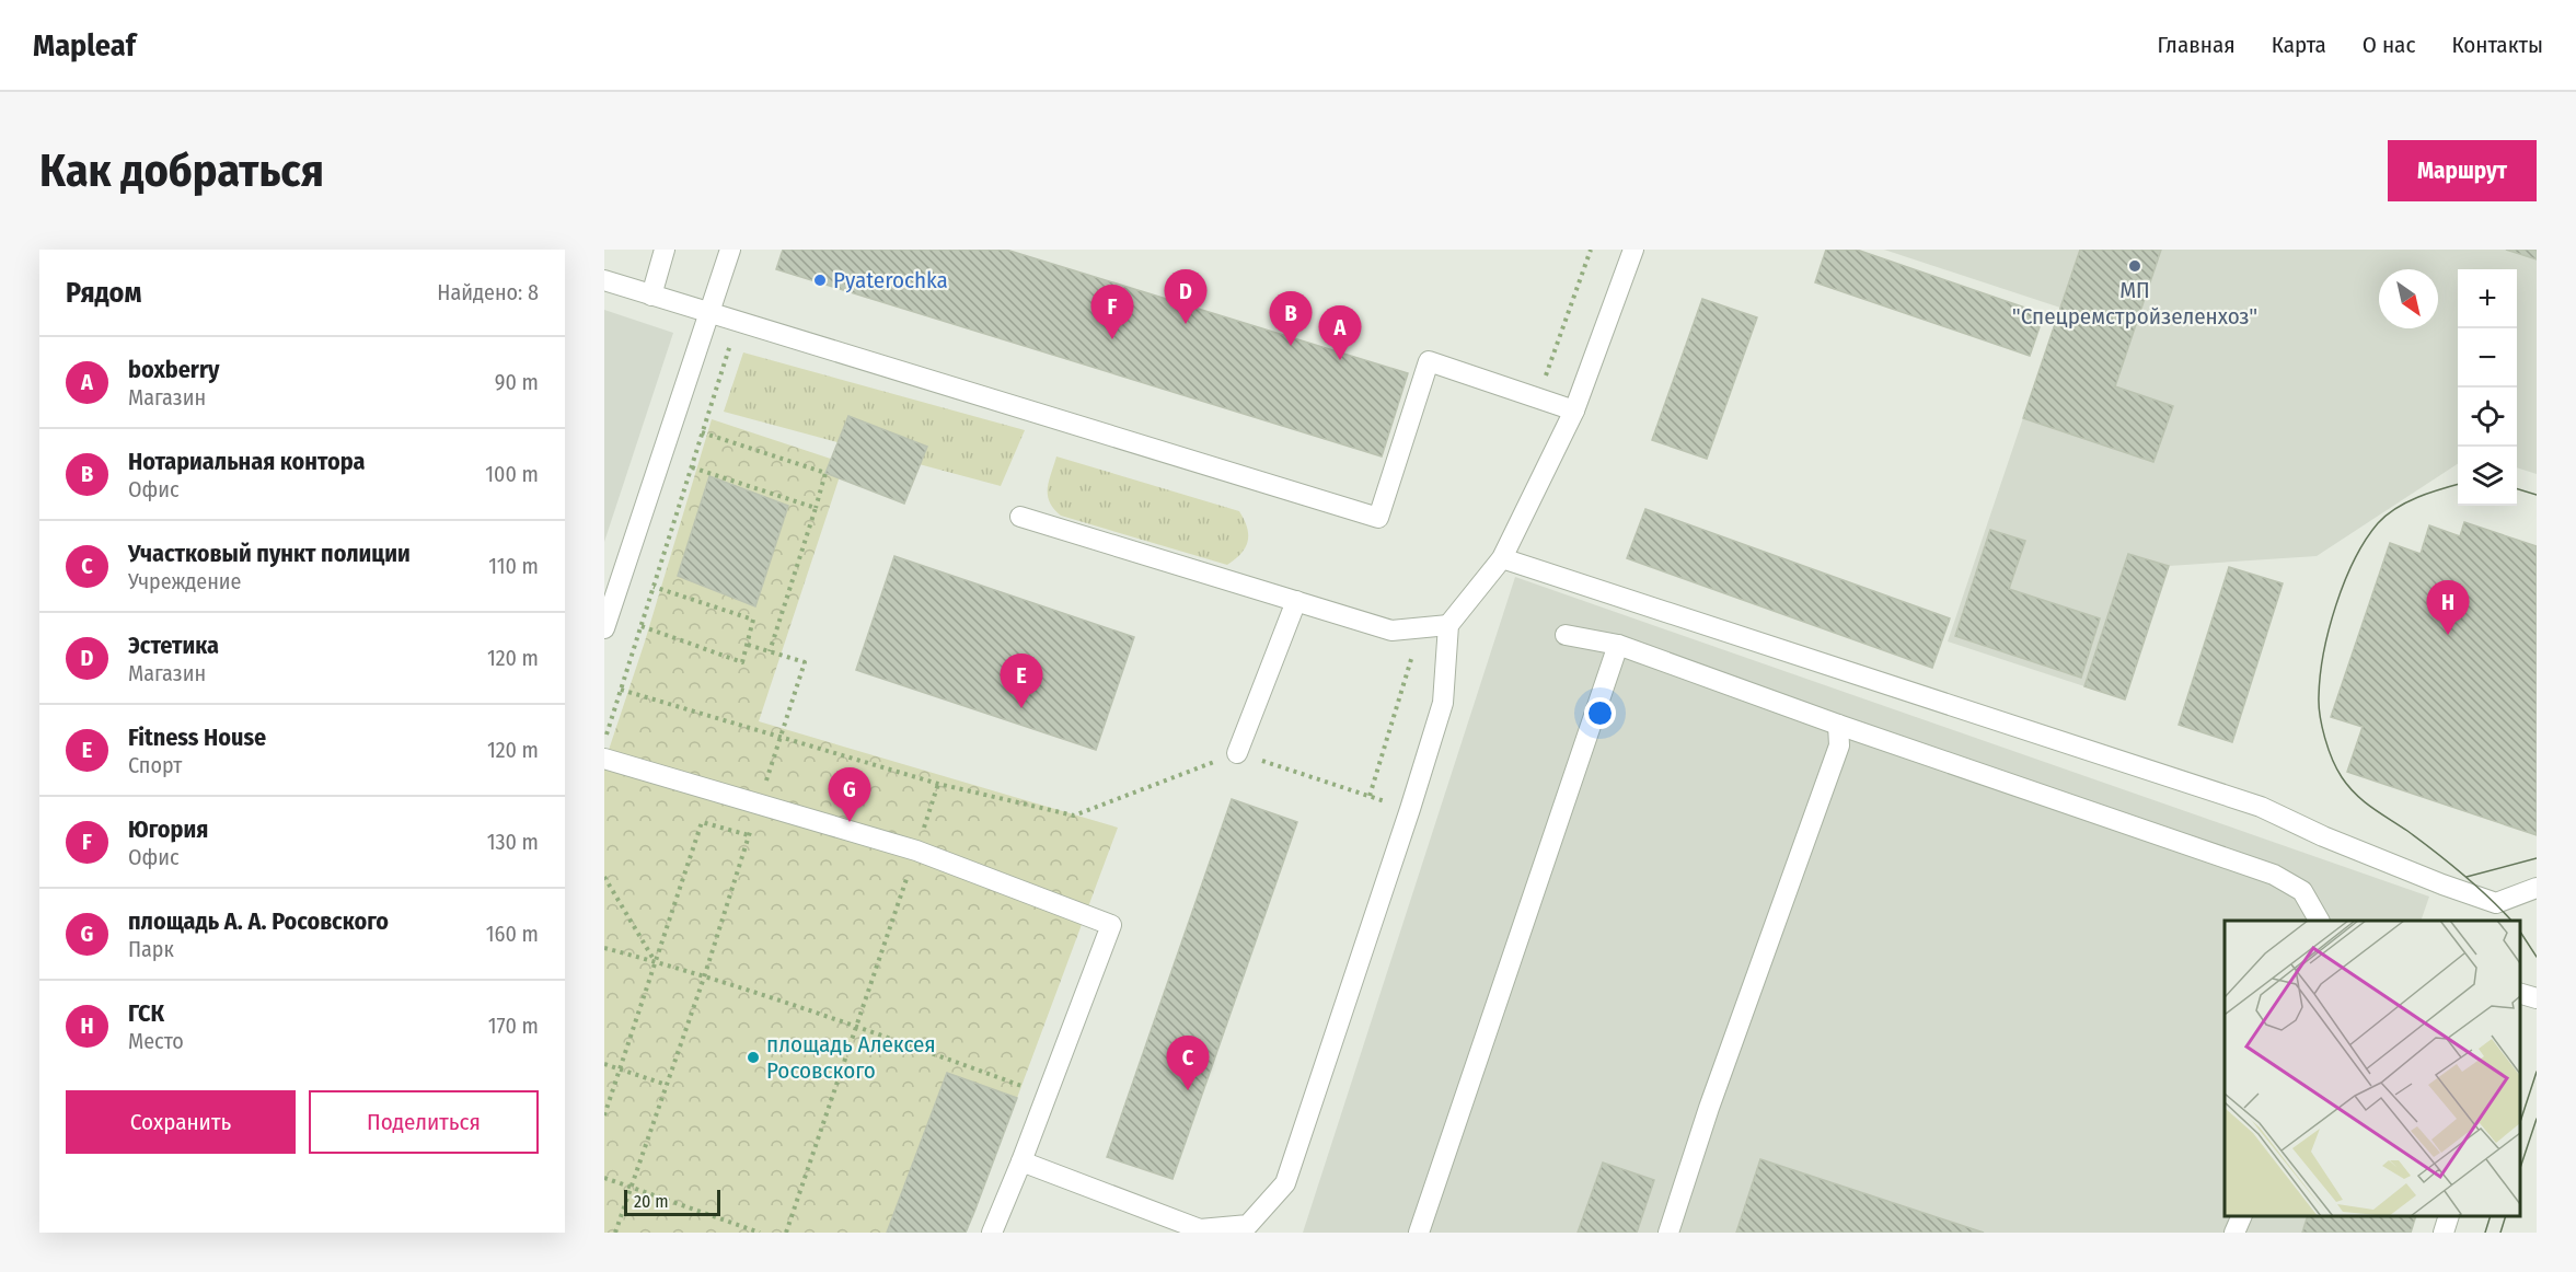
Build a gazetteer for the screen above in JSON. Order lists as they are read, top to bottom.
{
  "places": ["МП \"Спецремстройзеленхоз\"", "Pyaterochka", "площадь Алексея Росовского"],
  "scale_bar": "20 m",
  "north": "bottom right",
  "page": {
    "header": "Mapleaf",
    "nav": [
      "Главная",
      "Карта",
      "О нас",
      "Контакты"
    ],
    "buttons": [
      "Маршрут",
      ["Сохранить", "Поделиться"]
    ],
    "title": "Как добраться",
    "heading": ["Рядом", "Найдено: 8"],
    "map_buttons": ["+", "−"],
    "pins": [
      "D",
      "F",
      "B",
      "A",
      "H",
      "E",
      "G",
      "C"
    ],
    "list": [
      {
        "mark": "A",
        "name": "boxberry",
        "note": "Магазин",
        "value": "90 m"
      },
      {
        "mark": "B",
        "name": "Нотариальная контора",
        "note": "Офис",
        "value": "100 m"
      },
      {
        "mark": "C",
        "name": "Участковый пункт полиции",
        "note": "Учреждение",
        "value": "110 m"
      },
      {
        "mark": "D",
        "name": "Эстетика",
        "note": "Магазин",
        "value": "120 m"
      },
      {
        "mark": "E",
        "name": "Fitness House",
        "note": "Спорт",
        "value": "120 m"
      },
      {
        "mark": "F",
        "name": "Югория",
        "note": "Офис",
        "value": "130 m"
      },
      {
        "mark": "G",
        "name": "площадь А. А. Росовского",
        "note": "Парк",
        "value": "160 m"
      },
      {
        "mark": "H",
        "name": "ГСК",
        "note": "Место",
        "value": "170 m"
      }
    ],
    "scale": "20 m"
  }
}
